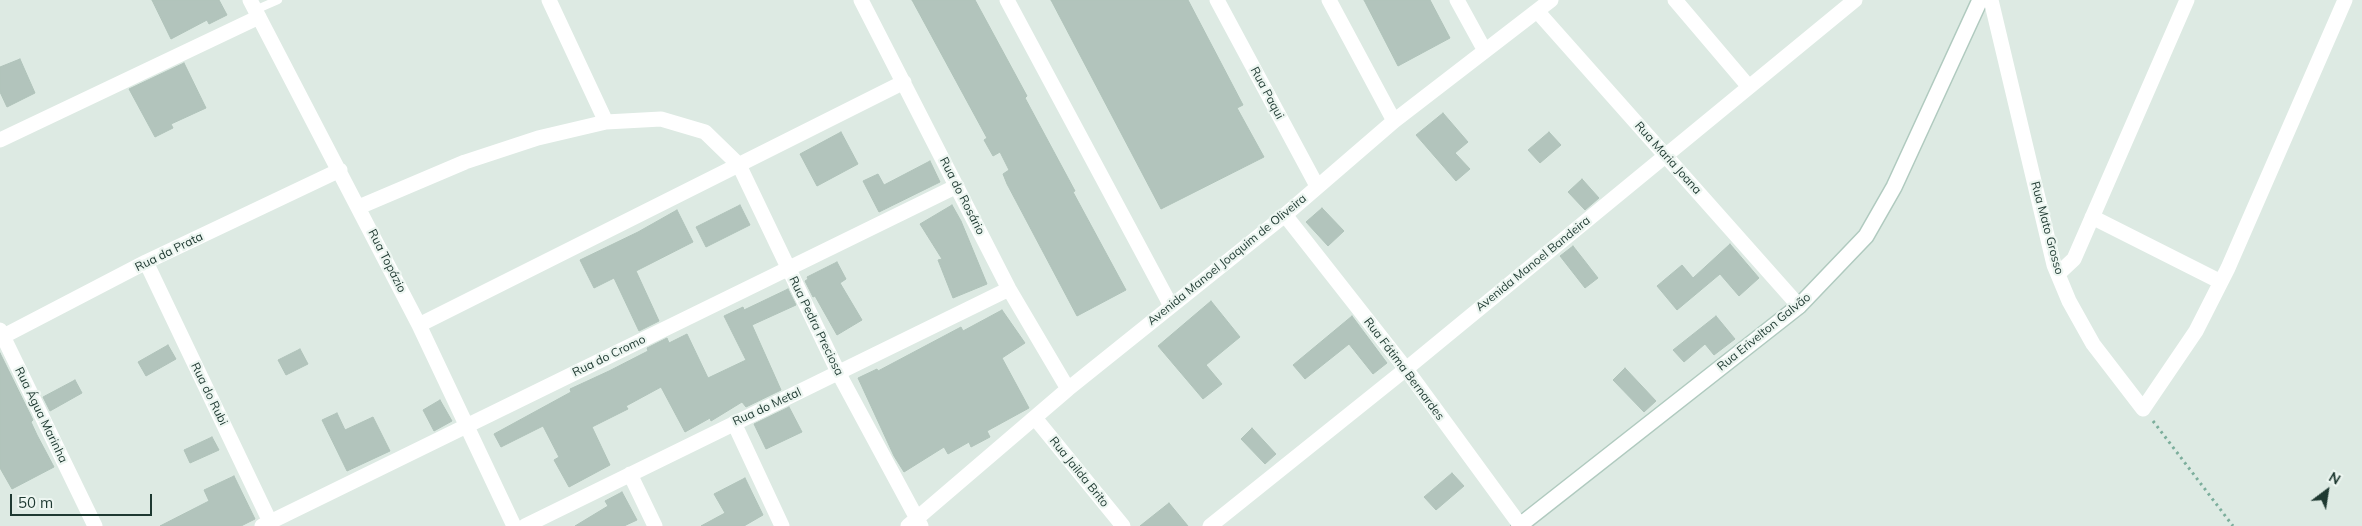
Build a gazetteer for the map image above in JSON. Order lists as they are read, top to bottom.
{
  "streets": {
    "street": [
      "Rua Paqui",
      "Rua Maria Joana",
      "Rua do Rosário",
      "Rua Mato Grosso",
      "Rua da Prata",
      "Avenida Manoel Joaquim de Oliveira",
      "Rua Topázio",
      "Avenida Manoel Bandeira",
      "Rua Pedra Preciosa",
      "Rua Erivelton Galvão",
      "Rua do Cromo",
      "Rua Fátima Bernardes",
      "Rua do Rubi",
      "Rua do Metal",
      "Rua Água Marinha",
      "Rua Jailda Brito"
    ]
  },
  "crossings": [
    ["Rua Paqui", "Avenida Manoel Joaquim de Oliveira"],
    ["Rua Maria Joana", "Avenida Manoel Joaquim de Oliveira"],
    ["Rua Maria Joana", "Avenida Manoel Bandeira"],
    ["Rua Maria Joana", "Rua Erivelton Galvão"],
    ["Rua do Rosário", "Avenida Manoel Joaquim de Oliveira"],
    ["Rua do Rosário", "Rua do Cromo"],
    ["Rua do Rosário", "Rua do Metal"],
    ["Rua da Prata", "Rua Topázio"],
    ["Rua da Prata", "Rua do Rubi"],
    ["Rua da Prata", "Rua Água Marinha"],
    ["Avenida Manoel Joaquim de Oliveira", "Rua Pedra Preciosa"],
    ["Avenida Manoel Joaquim de Oliveira", "Rua Fátima Bernardes"],
    ["Avenida Manoel Joaquim de Oliveira", "Rua Jailda Brito"],
    ["Rua Topázio", "Rua do Cromo"],
    ["Avenida Manoel Bandeira", "Rua Fátima Bernardes"],
    ["Rua Pedra Preciosa", "Rua do Cromo"],
    ["Rua Pedra Preciosa", "Rua do Metal"],
    ["Rua Erivelton Galvão", "Rua Fátima Bernardes"],
    ["Rua do Cromo", "Rua do Rubi"]
  ],
  "scale_bar": "50 m",
  "north": "top right"
}
